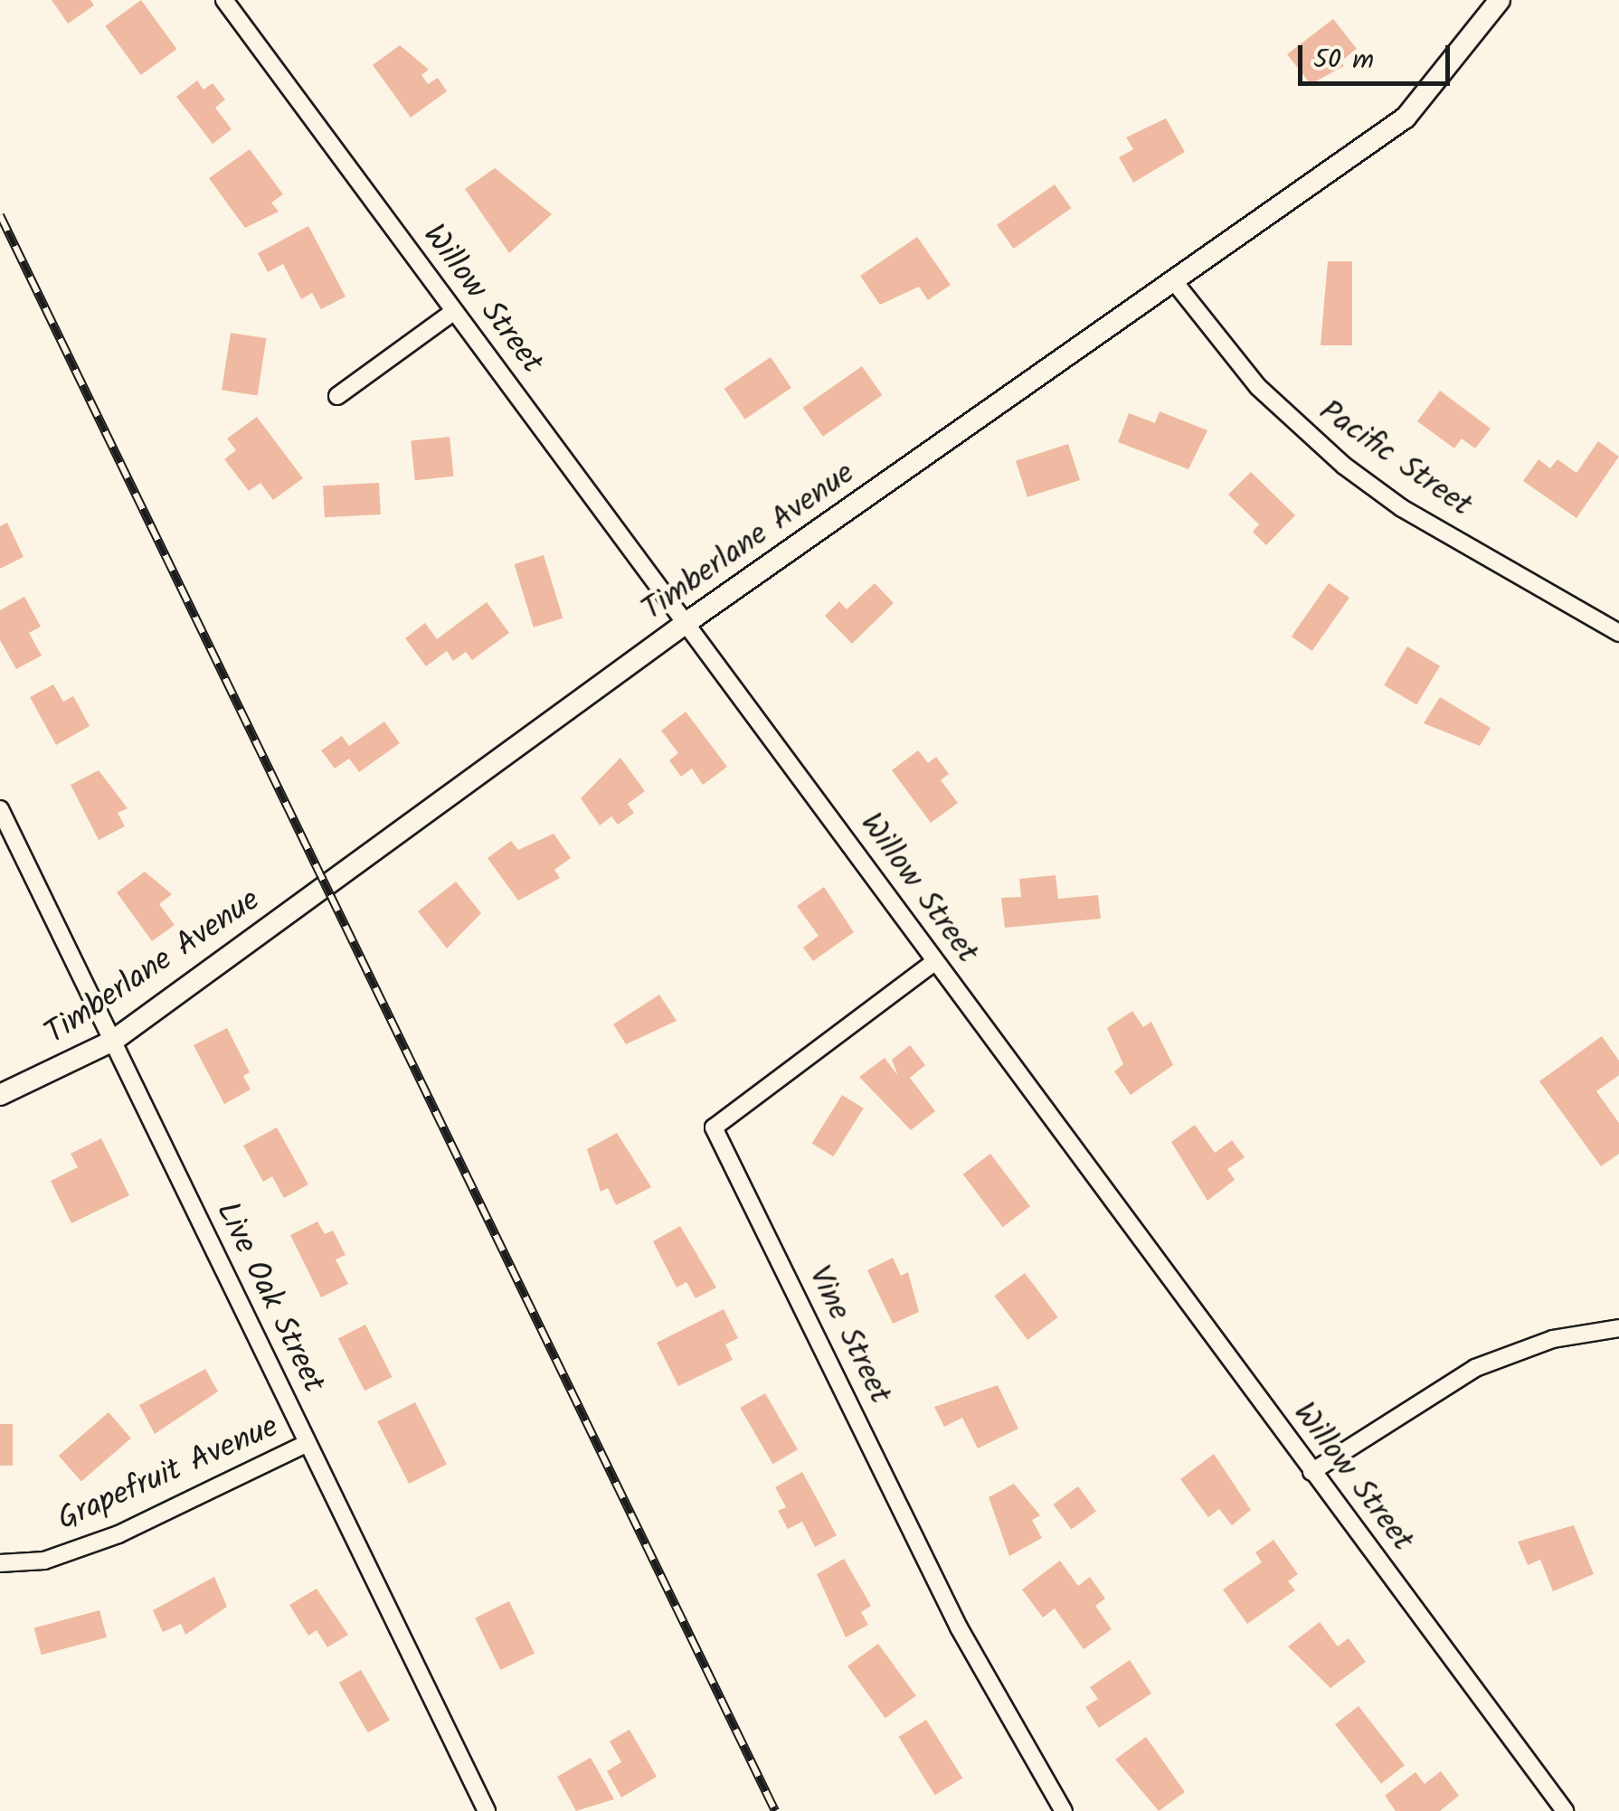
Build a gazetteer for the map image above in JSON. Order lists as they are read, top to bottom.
{
  "streets": {
    "street": [
      "Willow Street",
      "Pacific Street",
      "Timberlane Avenue",
      "Live Oak Street",
      "Vine Street",
      "Grapefruit Avenue"
    ]
  },
  "crossings": [
    ["Willow Street", "Timberlane Avenue"],
    ["Willow Street", "Vine Street"],
    ["Pacific Street", "Timberlane Avenue"],
    ["Timberlane Avenue", "Live Oak Street"],
    ["Live Oak Street", "Grapefruit Avenue"]
  ],
  "scale_bar": "50 m"
}
